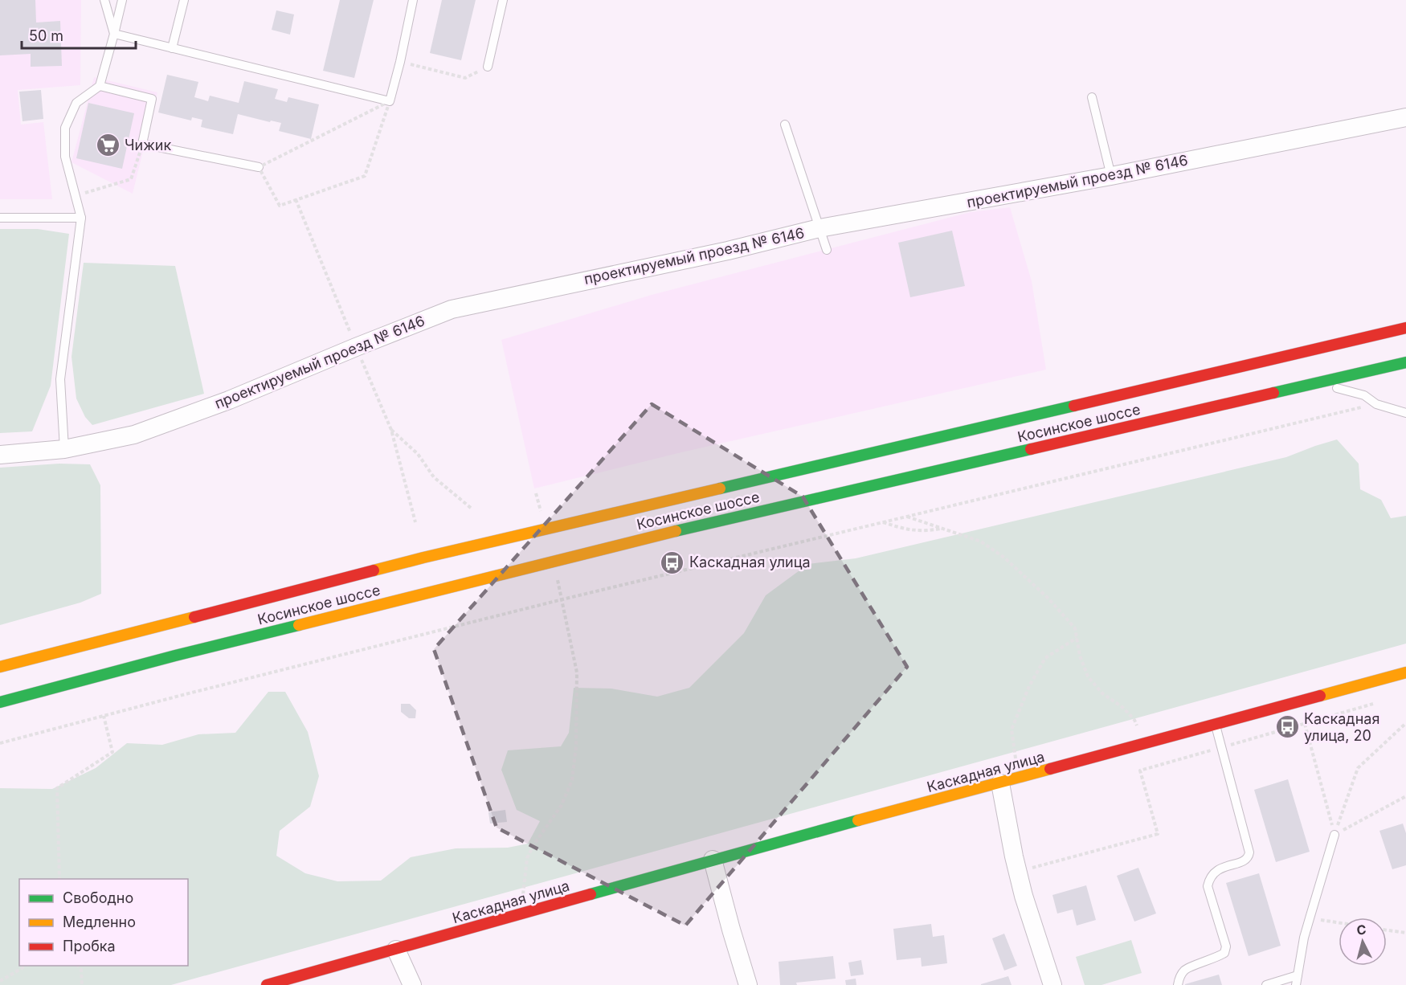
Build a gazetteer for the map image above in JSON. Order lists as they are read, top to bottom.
{
  "streets": {
    "main road": ["Косинское шоссе", "Каскадная улица"],
    "street": ["проектируемый проезд № 6146"]
  },
  "places": {
    "supermarket": ["Чижик"],
    "bus stop": ["Каскадная улица", "Каскадная улица, 20"]
  },
  "legend": ["Свободно", "Медленно", "Пробка"],
  "scale_bar": "50 m",
  "north": "top"
}
